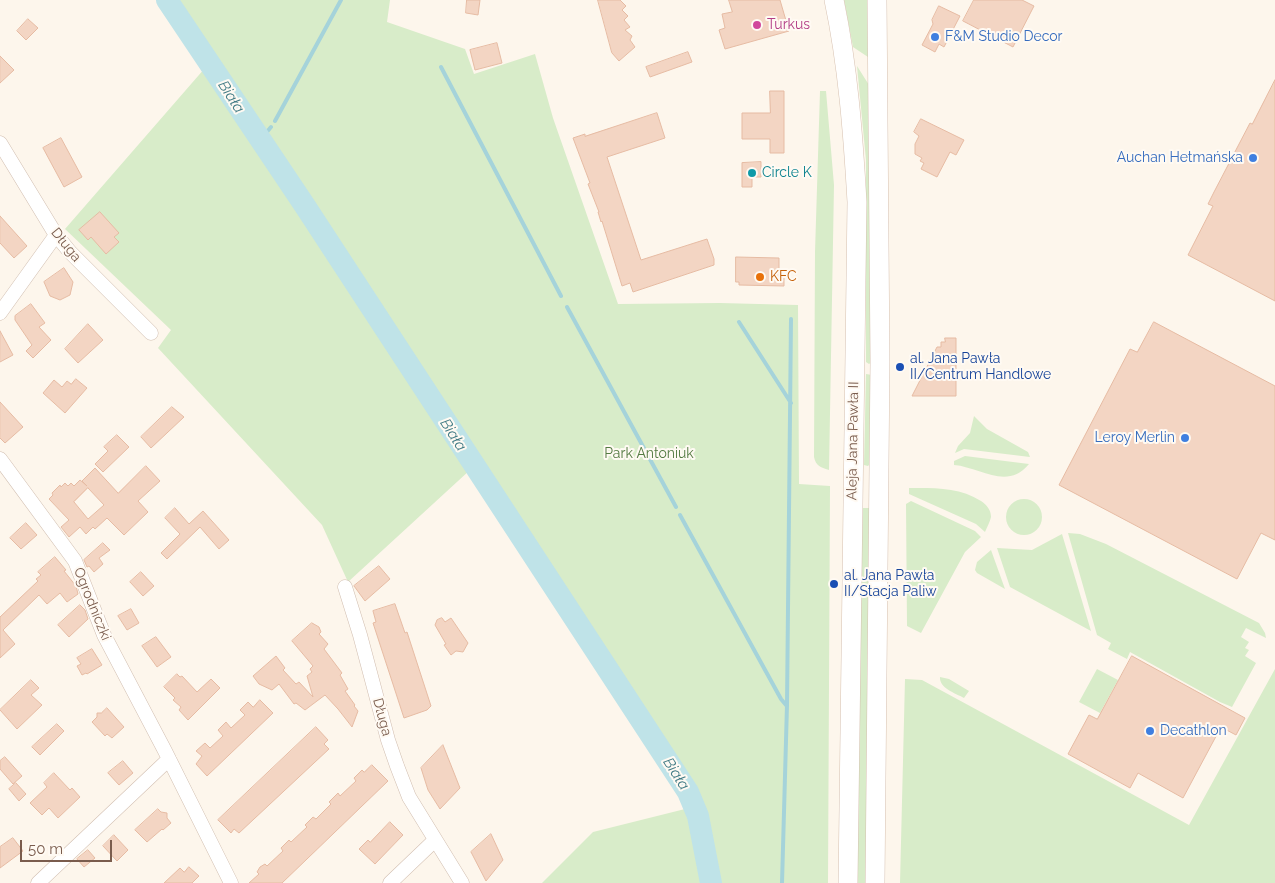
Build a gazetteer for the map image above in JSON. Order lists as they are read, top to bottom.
{
  "streets": {
    "main road": ["Aleja Jana Pawła II"],
    "street": ["Długa", "Ogrodniczki"]
  },
  "water": ["Biała"],
  "parks": ["Park Antoniuk"],
  "places": [
    "Turkus",
    "F&M Studio Decor",
    "Auchan Hetmańska",
    "Circle K",
    "KFC",
    "al. Jana Pawła II/Centrum Handlowe",
    "Leroy Merlin",
    "al. Jana Pawła II/Stacja Paliw",
    "Decathlon"
  ],
  "scale_bar": "50 m"
}
